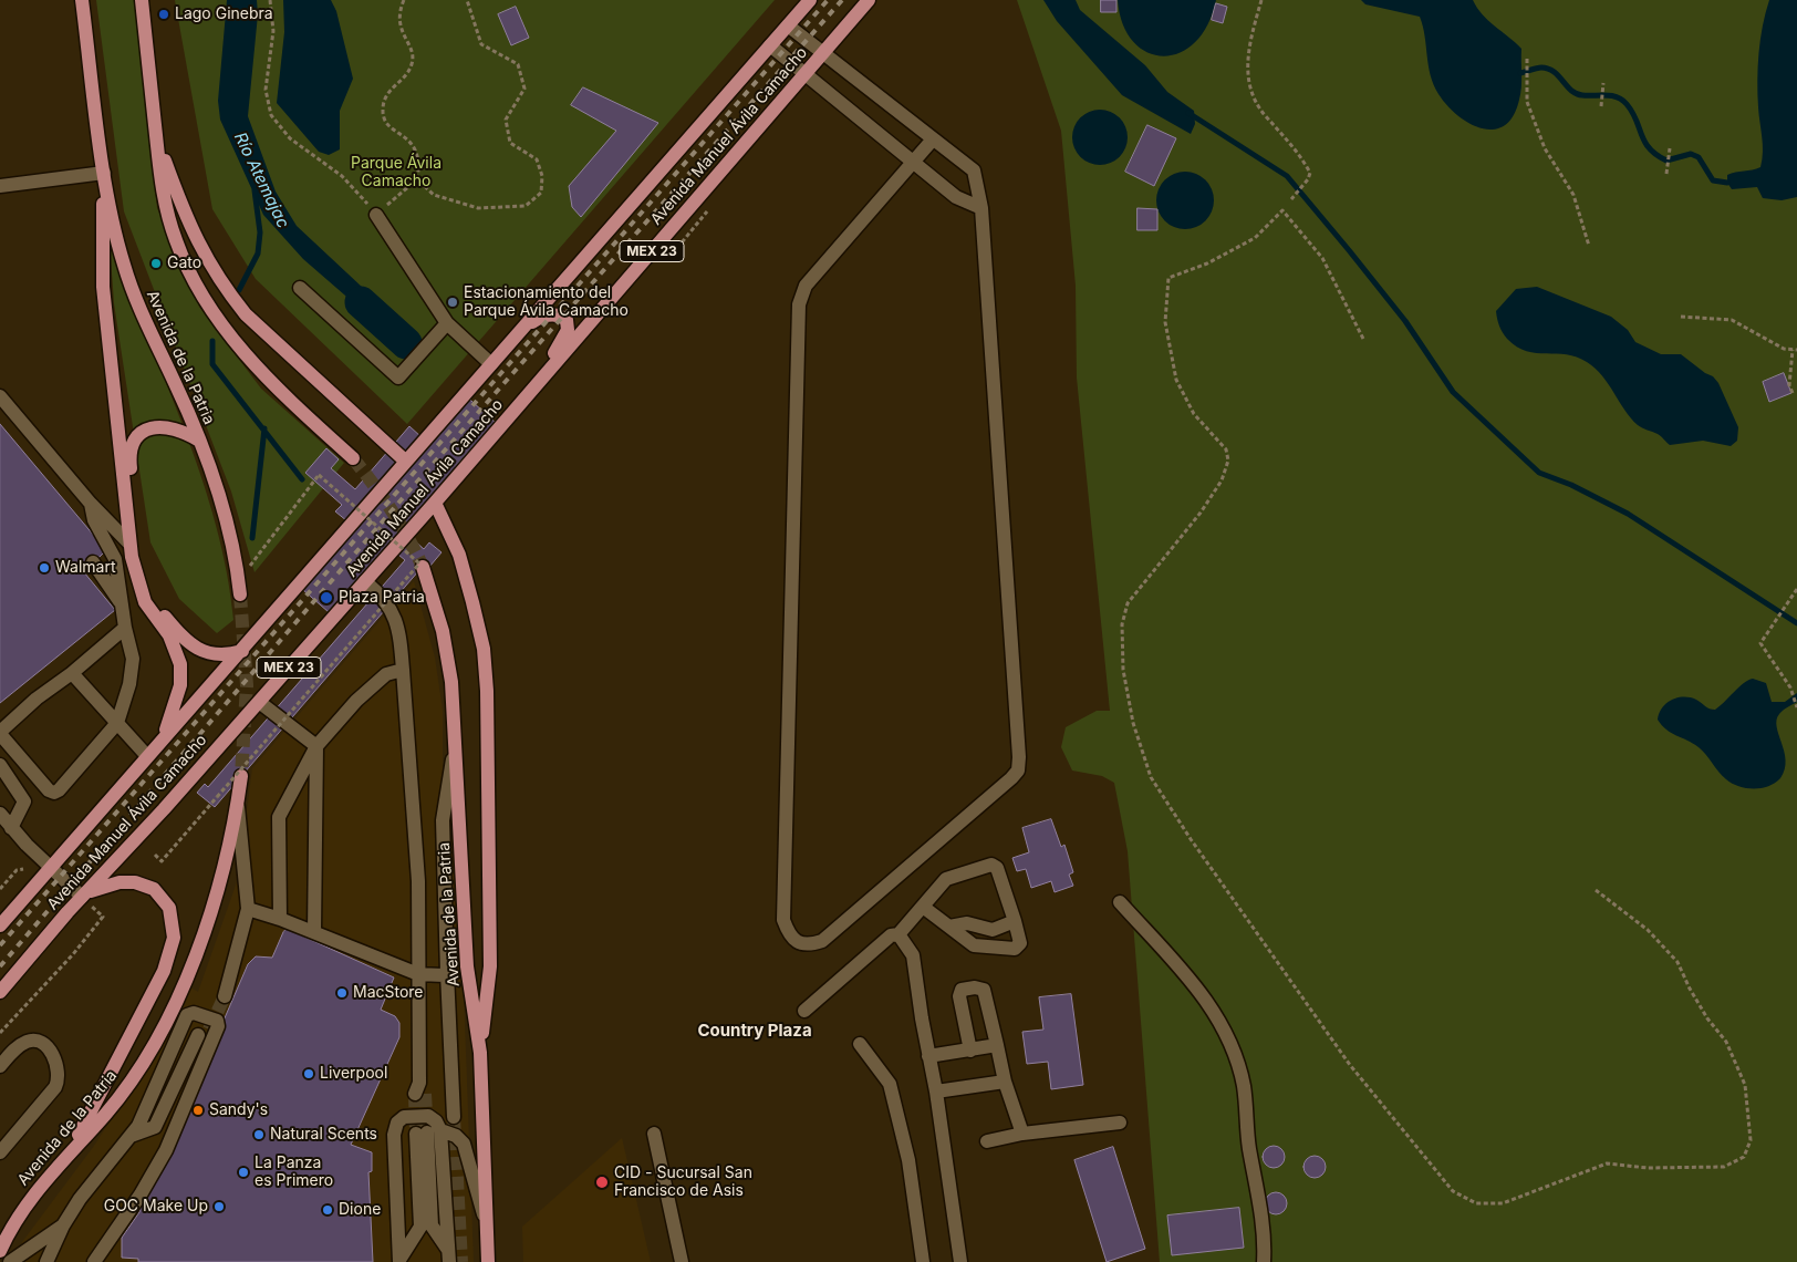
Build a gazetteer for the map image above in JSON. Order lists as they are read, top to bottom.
{
  "streets": {
    "main road": ["Avenida Manuel Ávila Camacho", "MEX 23", "Avenida de la Patria"]
  },
  "districts": ["Country Plaza"],
  "water": ["Río Atemajac"],
  "parks": ["Parque Ávila Camacho"],
  "places": [
    "Lago Ginebra",
    "Gato",
    "Estacionamiento del Parque Ávila Camacho",
    "Walmart",
    "Plaza Patria",
    "MacStore",
    "Liverpool",
    "Sandy's",
    "Natural Scents",
    "La Panza es Primero",
    "CID - Sucursal San Francisco de Asis",
    "GOC Make Up",
    "Dione"
  ]
}
